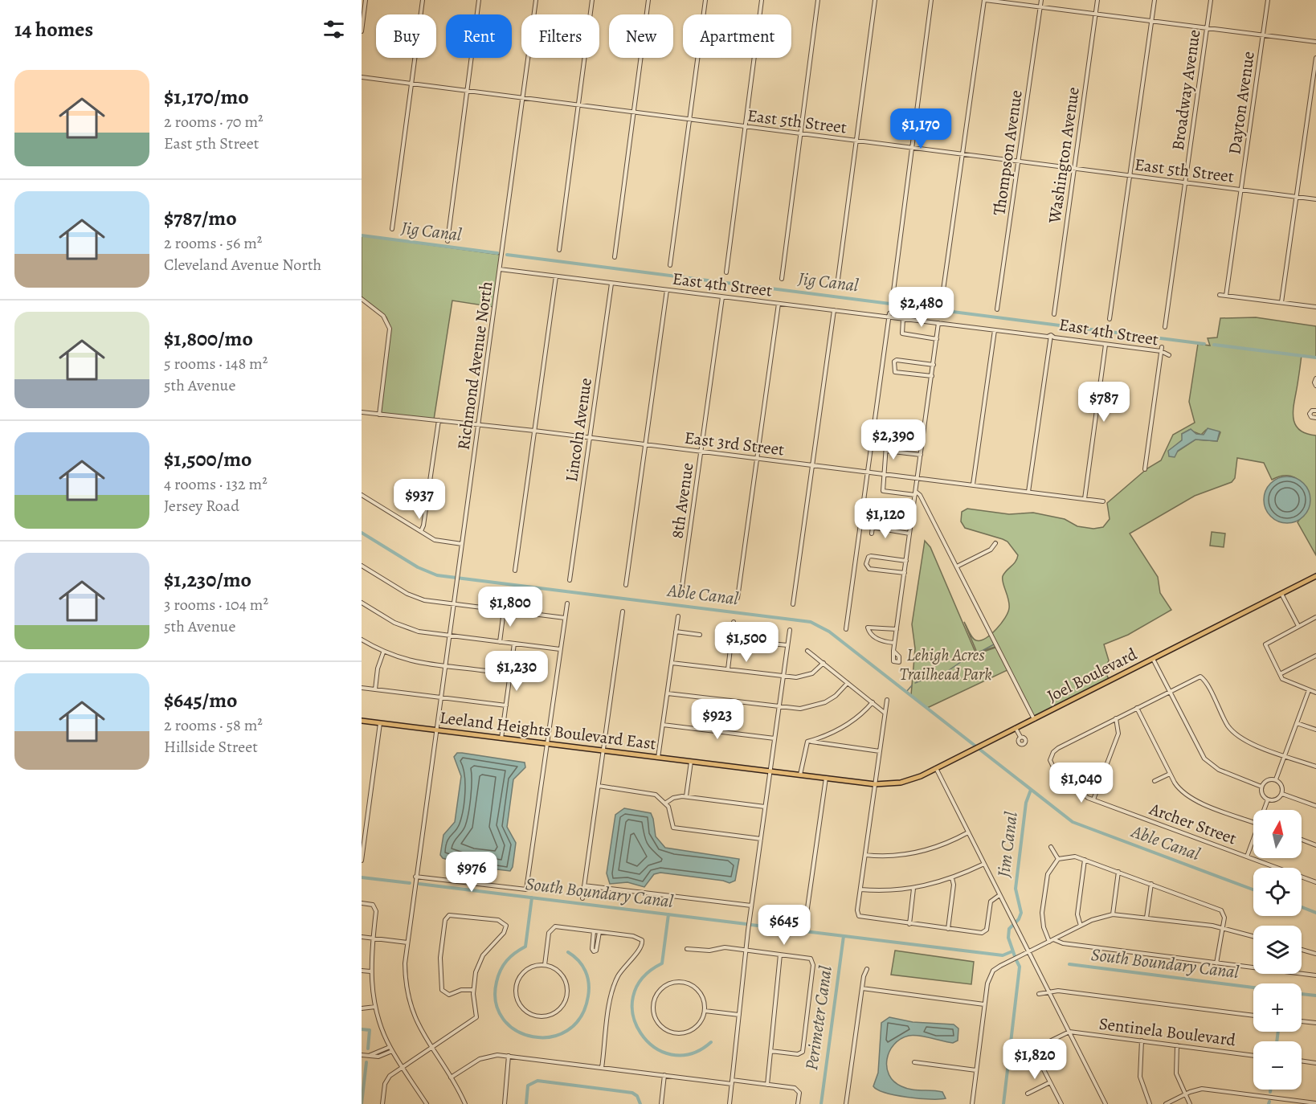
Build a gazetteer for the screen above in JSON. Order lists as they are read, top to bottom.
{
  "streets": {
    "main road": ["Joel Boulevard", "Leeland Heights Boulevard East"],
    "street": [
      "Broadway Avenue",
      "Dayton Avenue",
      "East 5th Street",
      "Thompson Avenue",
      "Washington Avenue",
      "East 4th Street",
      "Richmond Avenue North",
      "Lincoln Avenue",
      "East 3rd Street",
      "8th Avenue",
      "Archer Street",
      "Sentinela Boulevard"
    ]
  },
  "crossings": [
    ["Broadway Avenue", "East 5th Street"],
    ["Dayton Avenue", "East 5th Street"],
    ["East 5th Street", "Thompson Avenue"],
    ["East 5th Street", "Washington Avenue"],
    ["East 5th Street", "Richmond Avenue North"],
    ["East 4th Street", "Richmond Avenue North"],
    ["East 4th Street", "Lincoln Avenue"],
    ["East 4th Street", "8th Avenue"],
    ["Richmond Avenue North", "East 3rd Street"],
    ["Richmond Avenue North", "Leeland Heights Boulevard East"],
    ["Lincoln Avenue", "East 3rd Street"],
    ["East 3rd Street", "8th Avenue"],
    ["Joel Boulevard", "Leeland Heights Boulevard East"]
  ],
  "water": [
    "Jig Canal",
    "Able Canal",
    "Jim Canal",
    "South Boundary Canal",
    "Perimeter Canal"
  ],
  "parks": ["Lehigh Acres Trailhead Park"],
  "north": "top",
  "page": {
    "heading": "14 homes",
    "chip": [
      "Buy",
      "Rent",
      "Filters",
      "New",
      "Apartment"
    ],
    "list": [
      {
        "name": "$1,170/mo",
        "note": "2 rooms · 70 m² · East 5th Street"
      },
      {
        "name": "$787/mo",
        "note": "2 rooms · 56 m² · Cleveland Avenue North"
      },
      {
        "name": "$1,800/mo",
        "note": "5 rooms · 148 m² · 5th Avenue"
      },
      {
        "name": "$1,500/mo",
        "note": "4 rooms · 132 m² · Jersey Road"
      },
      {
        "name": "$1,230/mo",
        "note": "3 rooms · 104 m² · 5th Avenue"
      },
      {
        "name": "$645/mo",
        "note": "2 rooms · 58 m² · Hillside Street"
      }
    ],
    "price": [
      "$1,170",
      "$2,480",
      "$787",
      "$2,390",
      "$937",
      "$1,120",
      "$1,800",
      "$1,500",
      "$1,230",
      "$923",
      "$1,040",
      "$976",
      "$645",
      "$1,820"
    ],
    "map_buttons": ["+", "−"]
  }
}
